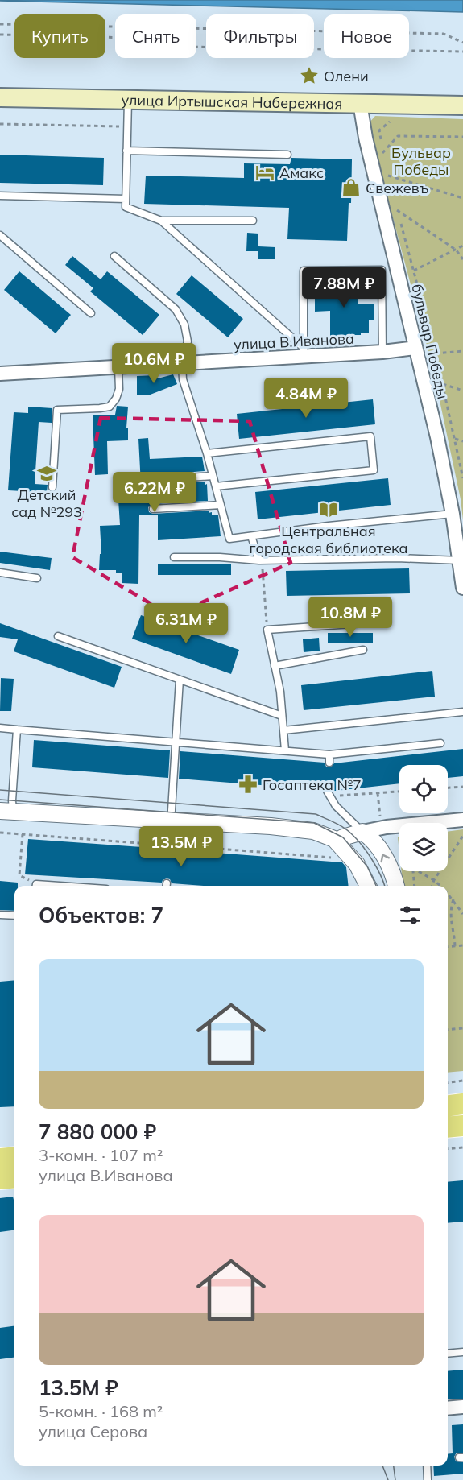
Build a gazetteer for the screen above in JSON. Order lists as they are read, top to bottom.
{
  "streets": {
    "main road": ["улица Иртышская Набережная"],
    "street": ["улица В.Иванова", "бульвар Победы"]
  },
  "crossings": [
    ["улица Иртышская Набережная", "бульвар Победы"],
    ["улица В.Иванова", "бульвар Победы"]
  ],
  "parks": ["Бульвар Победы"],
  "places": {
    "place": ["Олени"],
    "hotel": ["Амакс"],
    "shop": ["Свежевъ"],
    "school or university": ["Детский сад №293"],
    "library": ["Центральная городская библиотека"],
    "pharmacy": ["Госаптека №7"]
  },
  "page": {
    "chip": [
      "Купить",
      "Снять",
      "Фильтры",
      "Новое"
    ],
    "price": [
      "7.88M ₽",
      "10.6M ₽",
      "4.84M ₽",
      "6.22M ₽",
      "10.8M ₽",
      "6.31M ₽",
      "13.5M ₽"
    ],
    "heading": "Объектов: 7",
    "list": [
      {
        "name": "7 880 000 ₽",
        "note": "3-комн. · 107 m² · улица В.Иванова"
      },
      {
        "name": "13.5M ₽",
        "note": "5-комн. · 168 m² · улица Серова"
      }
    ]
  }
}
